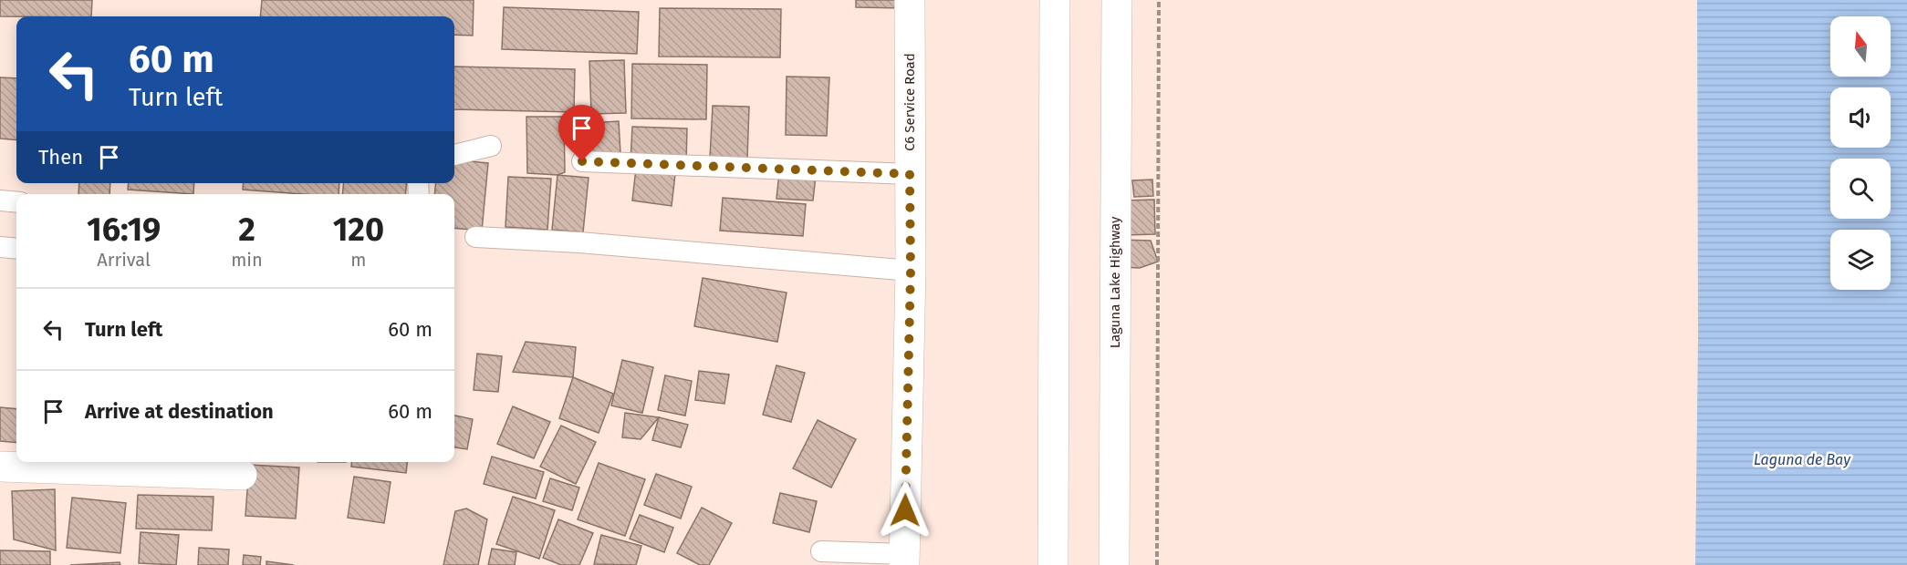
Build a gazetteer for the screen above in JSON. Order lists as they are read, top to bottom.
{
  "streets": {
    "main road": ["C6 Service Road", "Laguna Lake Highway"]
  },
  "water": ["Laguna de Bay"],
  "north": "top",
  "page": {
    "turn": ["60 m", "Turn left"],
    "then": "Then",
    "eta": [
      "16:19",
      "Arrival",
      "2",
      "min",
      "120",
      "m"
    ],
    "list": [
      {
        "name": "Turn left",
        "value": "60 m"
      },
      {
        "name": "Arrive at destination",
        "value": "60 m"
      }
    ]
  }
}
